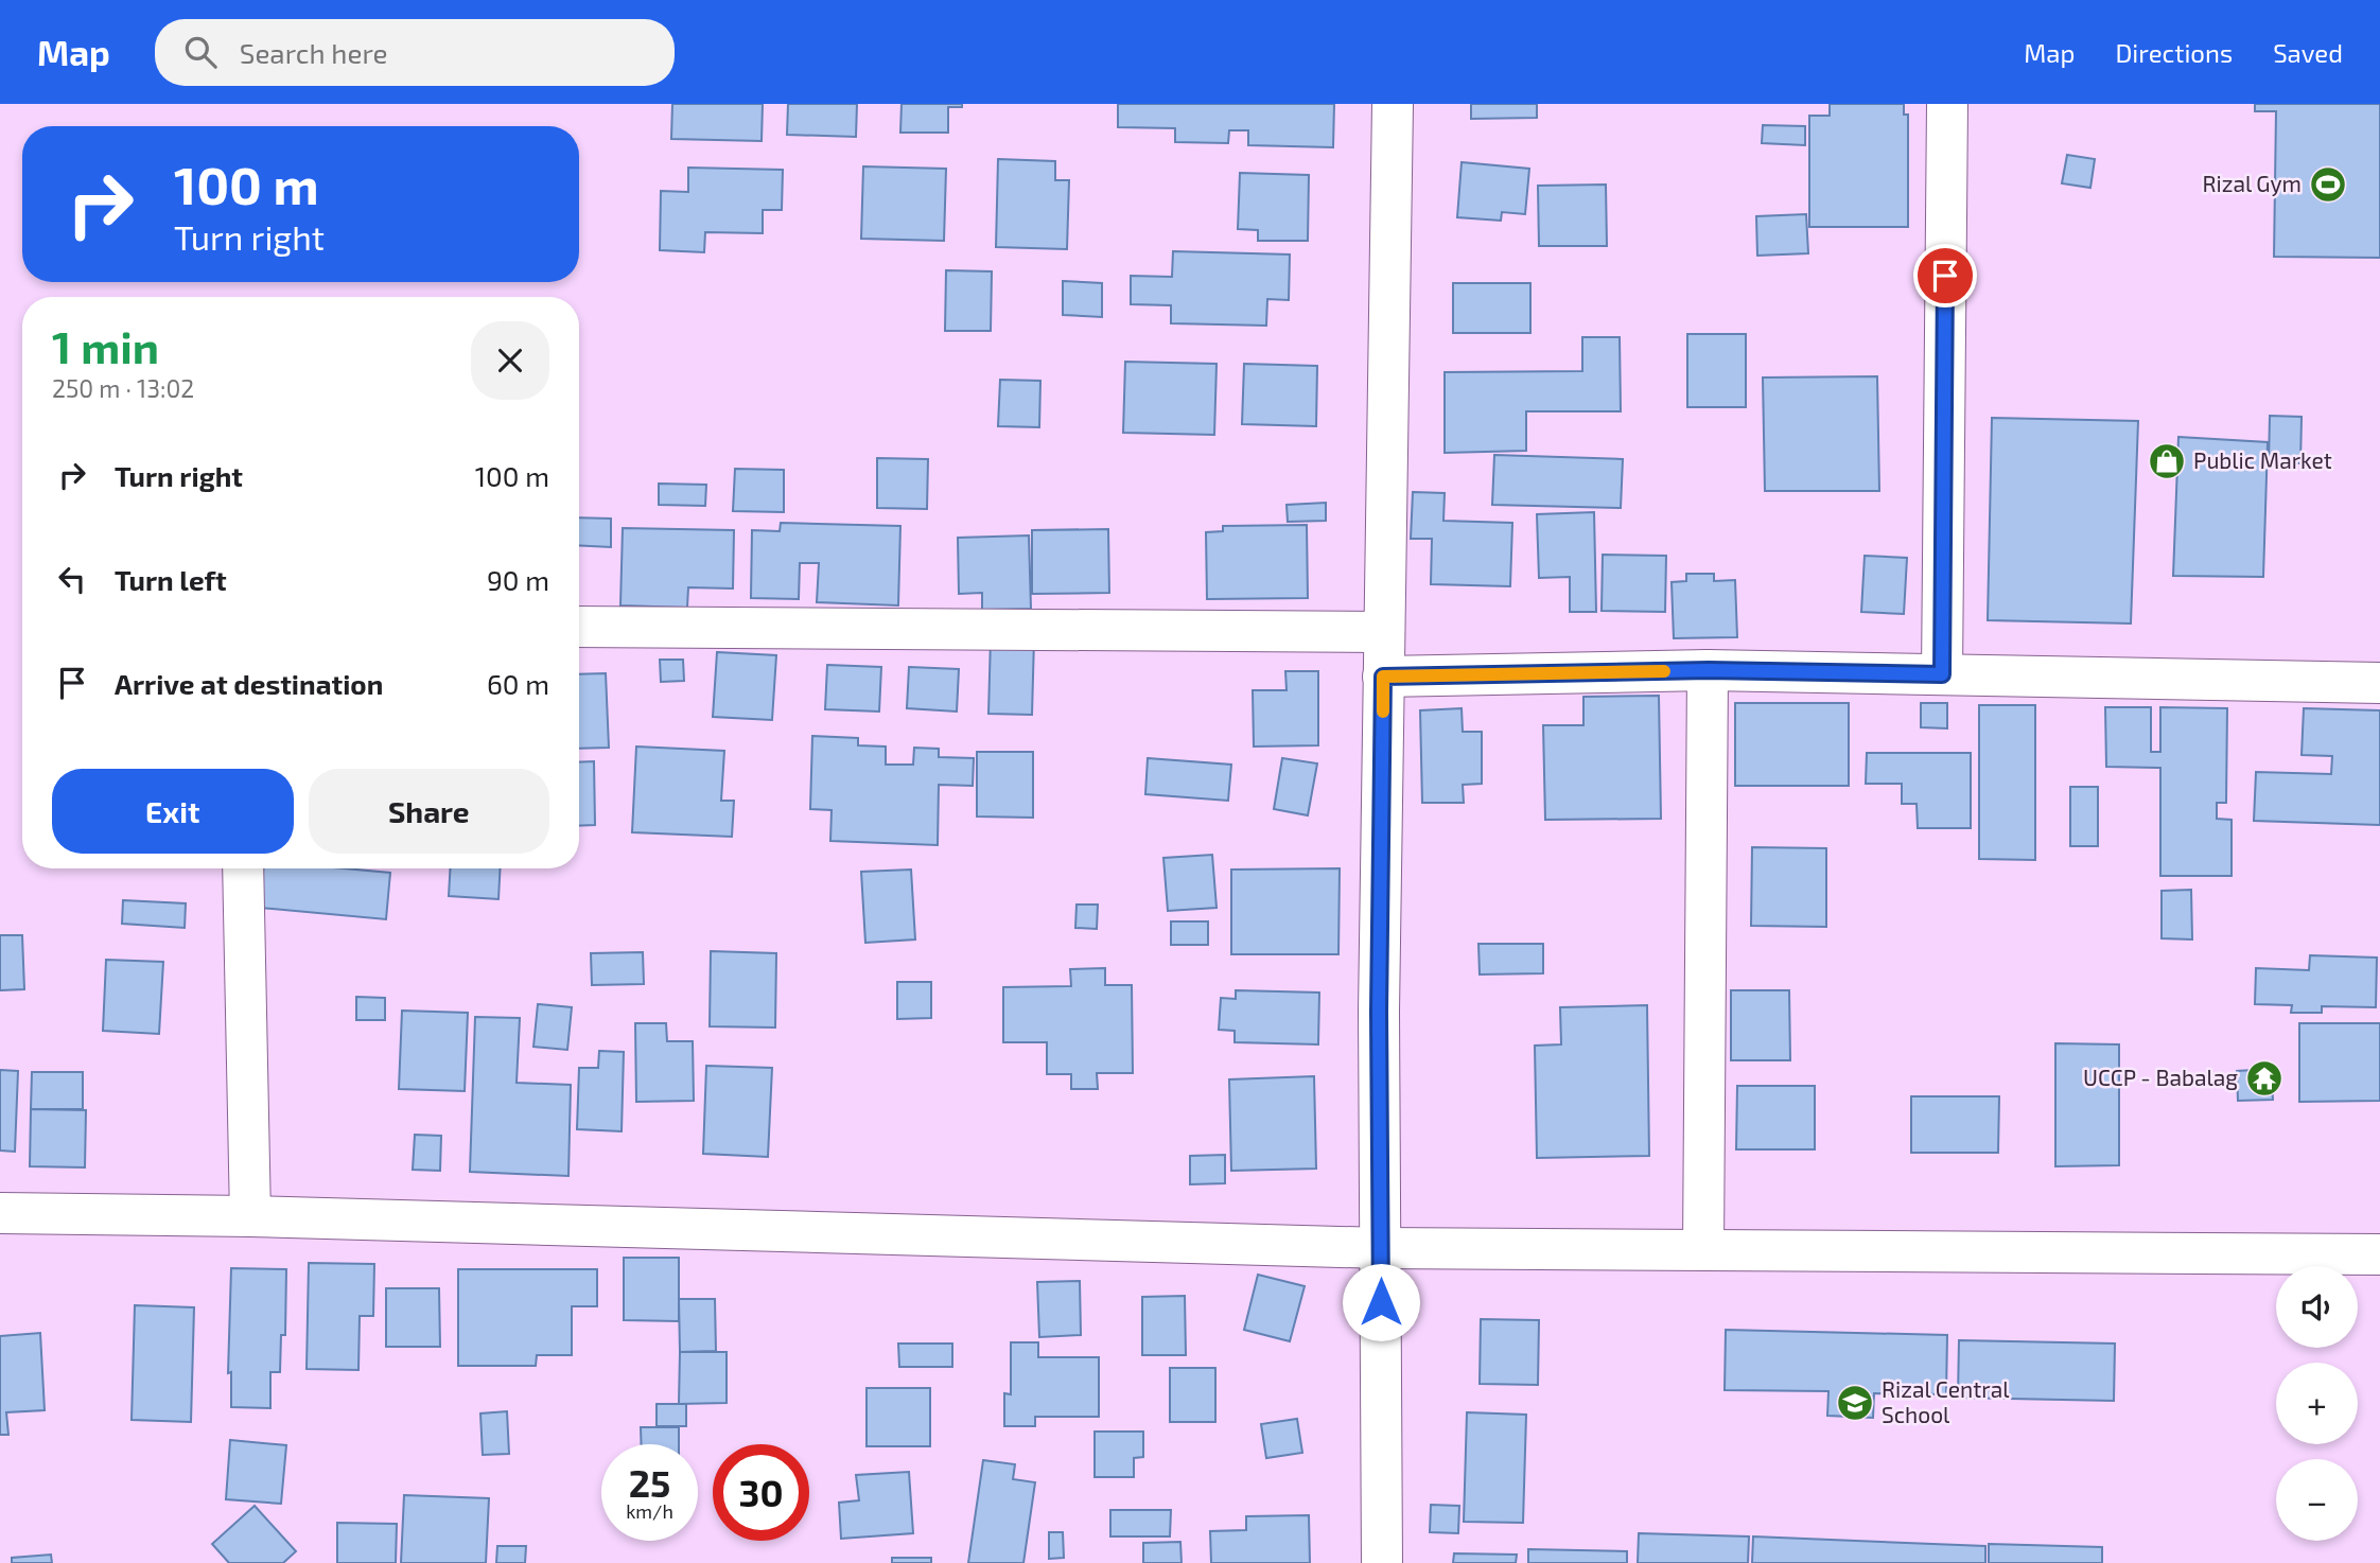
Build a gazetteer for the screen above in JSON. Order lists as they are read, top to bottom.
{
  "places": {
    "sports": ["Rizal Gym"],
    "shop": ["Public Market"],
    "temple": ["UCCP - Babalag"],
    "school or university": ["Rizal Central School"]
  },
  "page": {
    "header": "Map",
    "search": "Search here",
    "nav": ["Map", "Directions", "Saved"],
    "turn": ["100 m", "Turn right"],
    "heading": ["1 min", "250 m · 13:02"],
    "list": [
      {
        "name": "Turn right",
        "value": "100 m"
      },
      {
        "name": "Turn left",
        "value": "90 m"
      },
      {
        "name": "Arrive at destination",
        "value": "60 m"
      }
    ],
    "buttons": ["Exit", "Share"],
    "map_buttons": ["+", "−"],
    "speed": "25 km/h",
    "limit": "30"
  }
}
